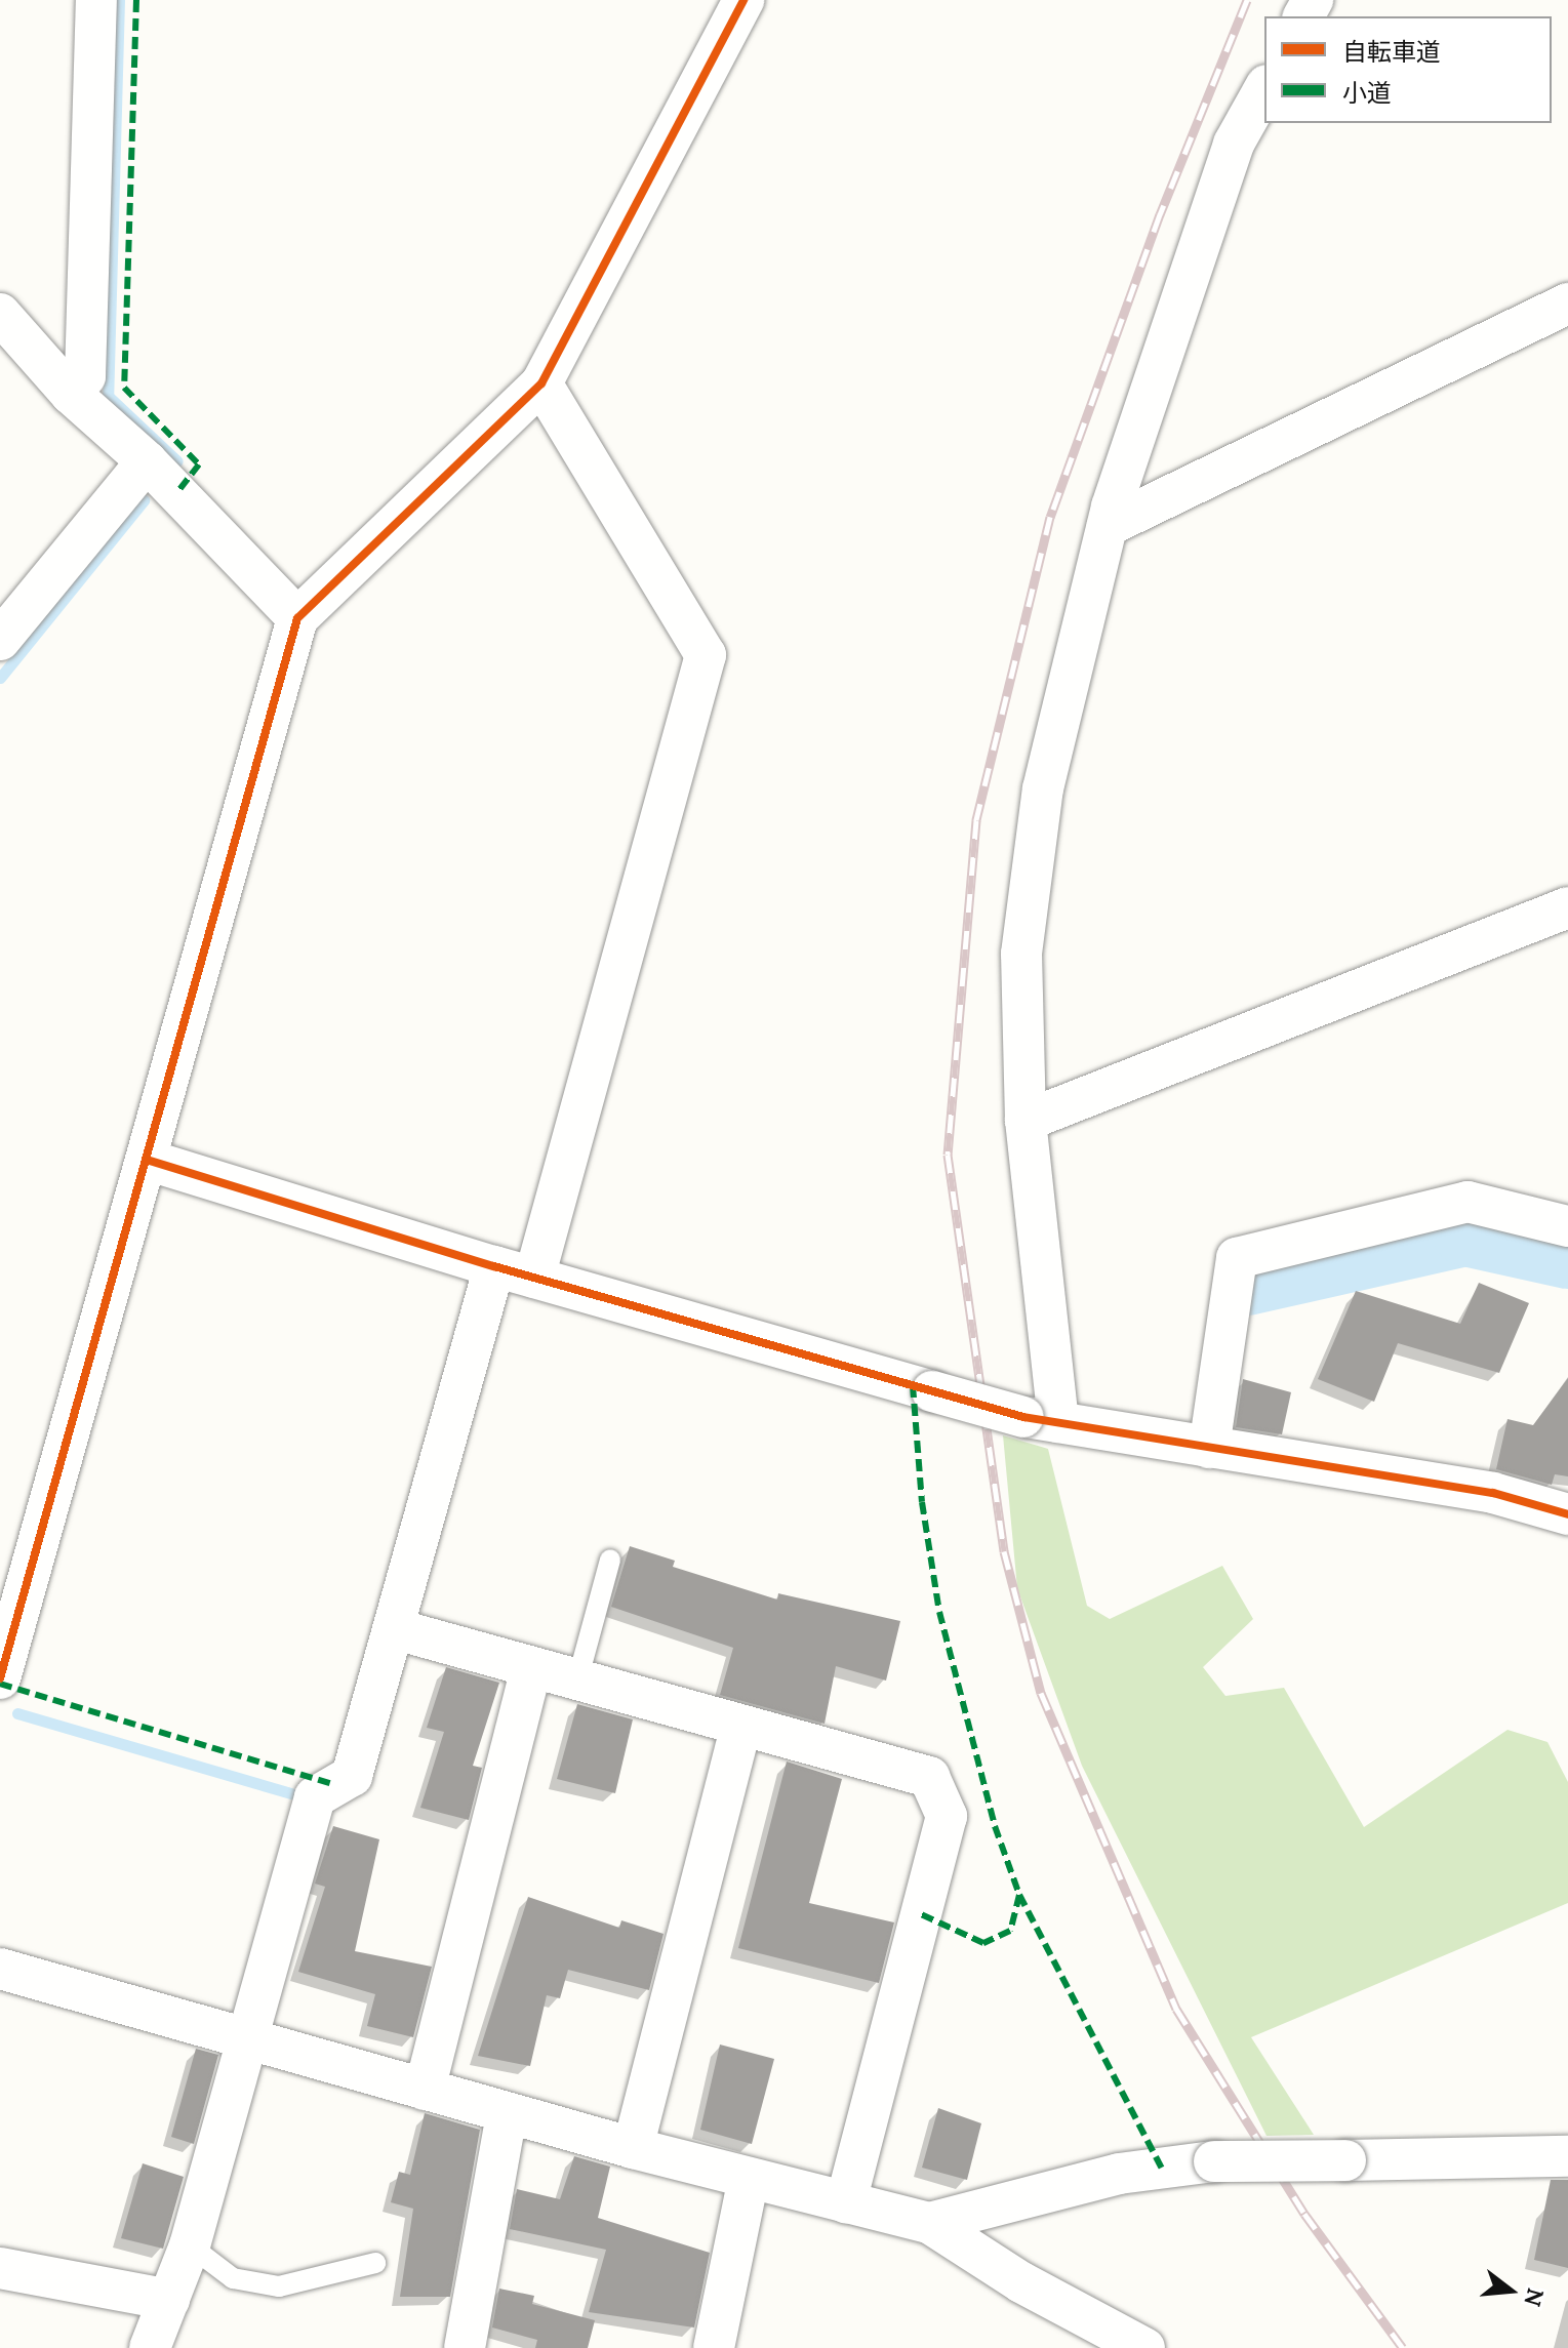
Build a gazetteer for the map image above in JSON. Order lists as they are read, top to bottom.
{
  "legend": ["自転車道", "小道"],
  "north": "right"
}
